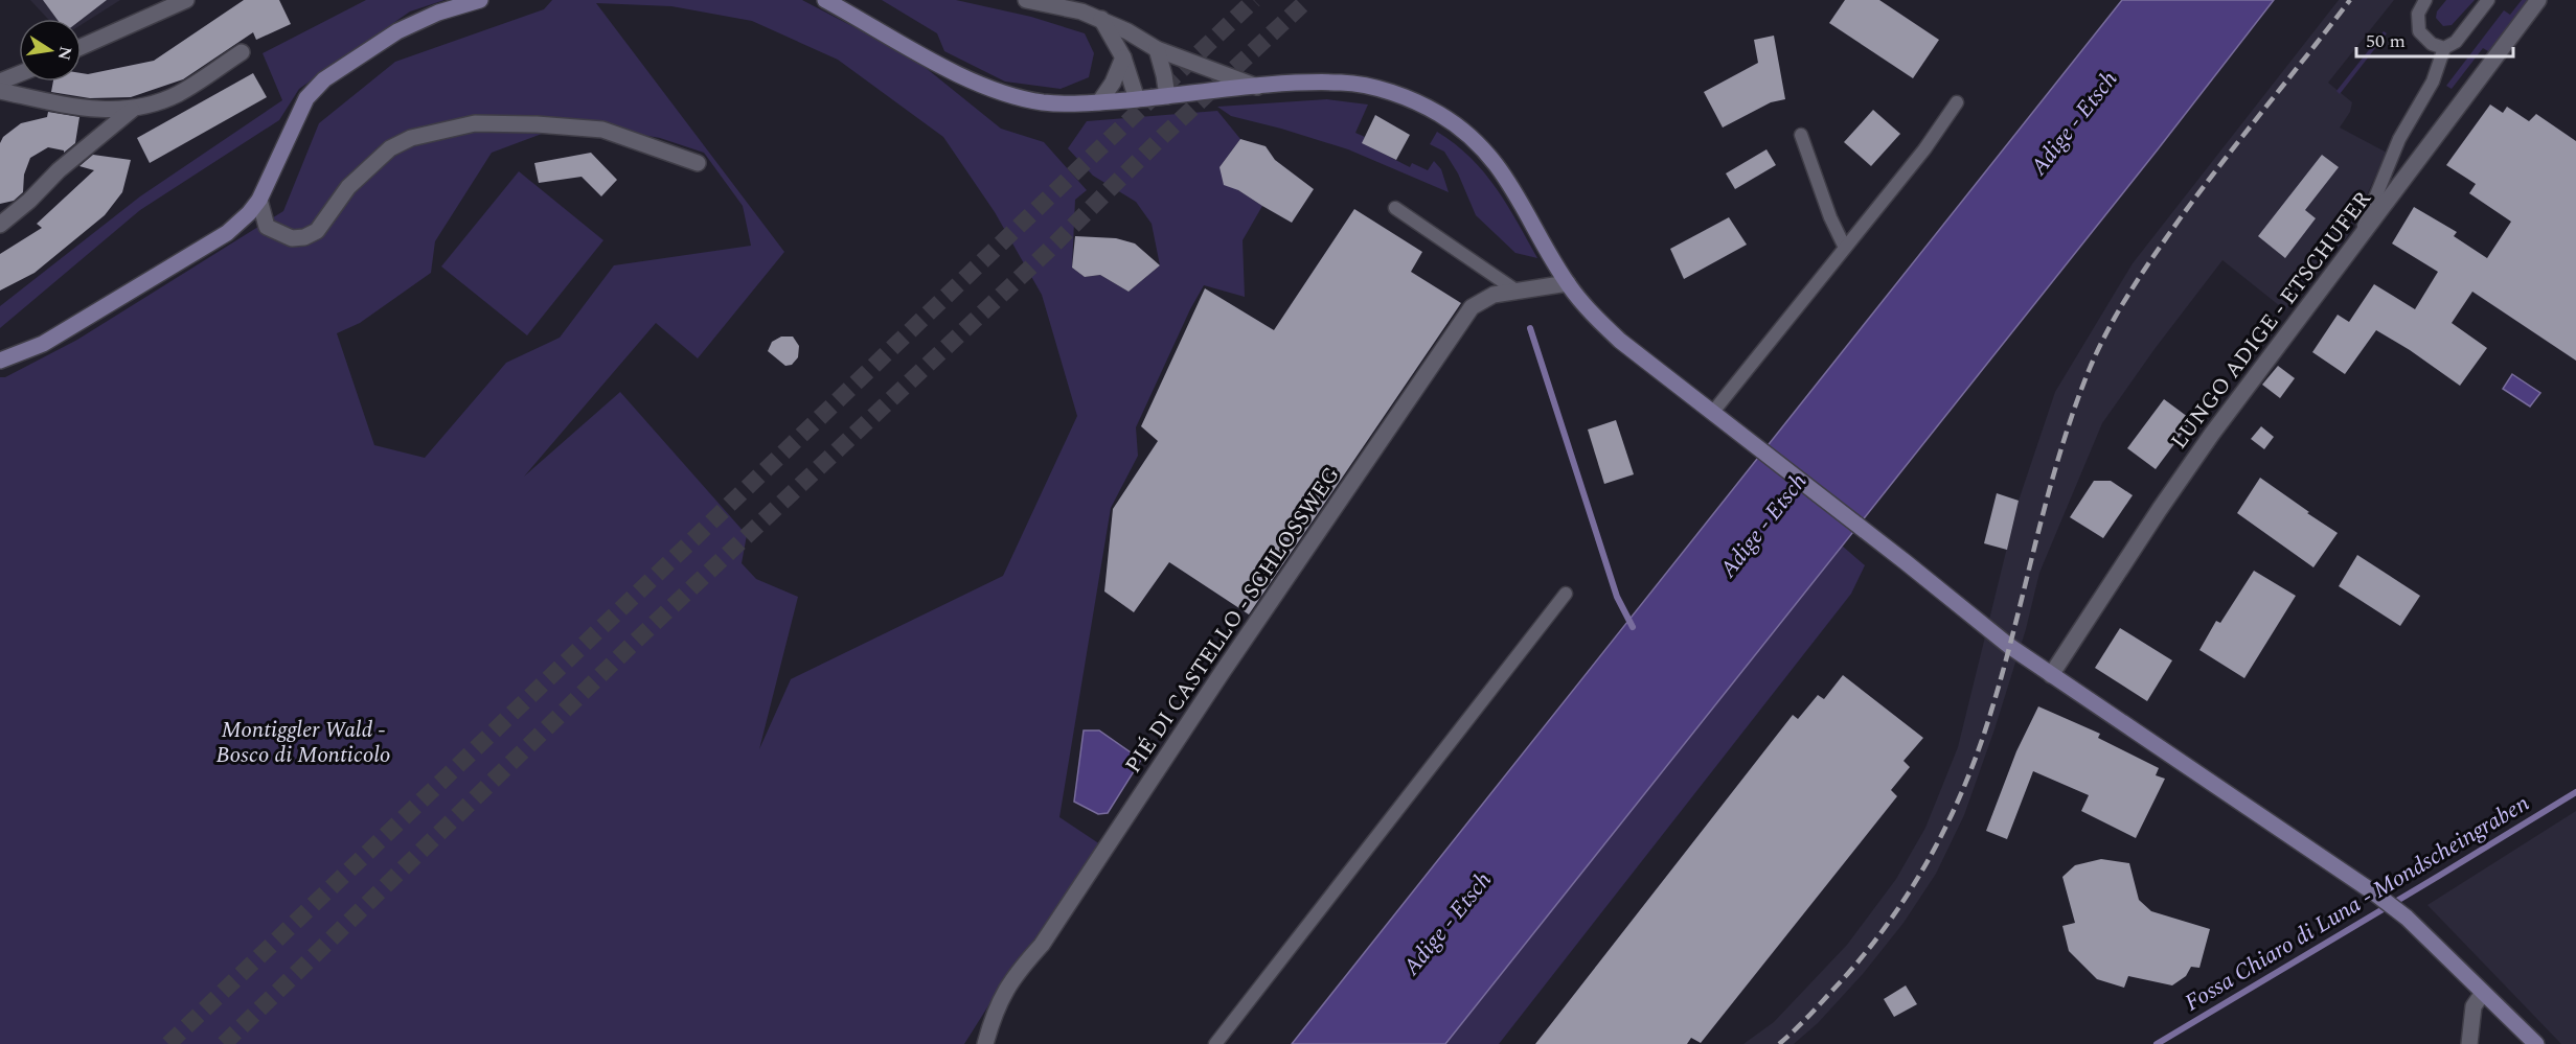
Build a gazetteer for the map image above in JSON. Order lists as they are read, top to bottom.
{
  "streets": {
    "street": ["LUNGO ADIGE - ETSCHUFER", "PIÉ DI CASTELLO - SCHLOSSWEG"]
  },
  "water": ["Adige - Etsch", "Fossa Chiaro di Luna - Mondscheingraben"],
  "parks": ["Montiggler Wald - Bosco di Monticolo"],
  "scale_bar": "50 m",
  "north": "right"
}
